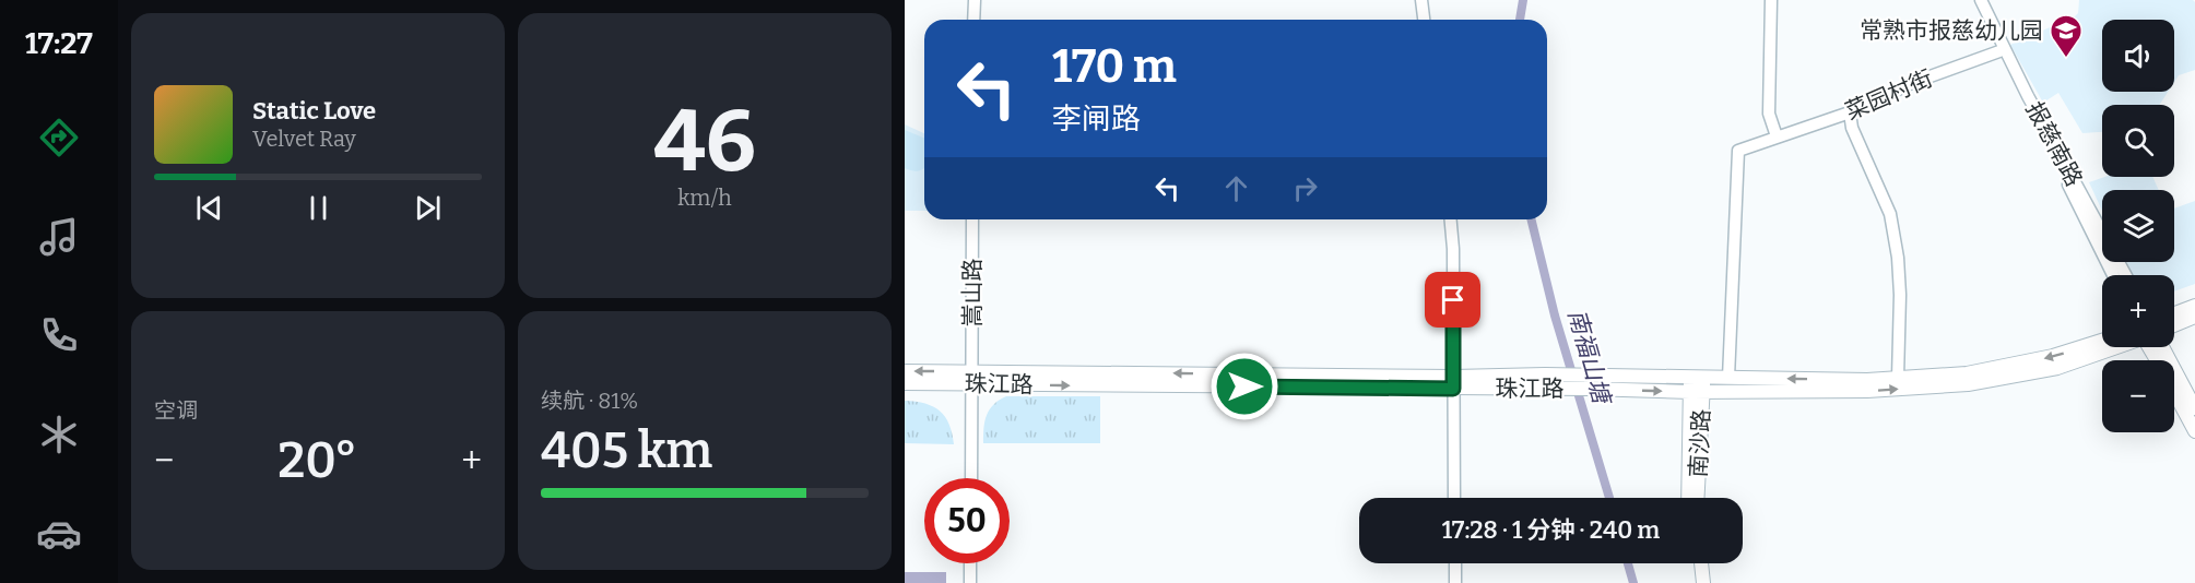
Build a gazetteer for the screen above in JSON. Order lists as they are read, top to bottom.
{
  "streets": {
    "main road": ["珠江路", "南沙路"],
    "street": ["菜园村街", "报慈南路", "嵩山路"]
  },
  "crossings": [
    ["菜园村街", "报慈南路"],
    ["菜园村街", "珠江路"],
    ["嵩山路", "珠江路"],
    ["珠江路", "南沙路"]
  ],
  "water": ["南福山塘"],
  "places": {
    "school or university": ["常熟市报慈幼儿园"]
  },
  "page": {
    "tabs": "17:27",
    "tile": [
      ["46", "km/h"],
      "空调",
      ["续航 · 81%", "405 km"]
    ],
    "map_buttons": ["+", "−"],
    "turn": ["170 m", "李闸路"],
    "song": ["Static Love", "Velvet Ray"],
    "heat": ["−", "20°", "+"],
    "limit": "50",
    "trip": "17:28 · 1 分钟 · 240 m"
  }
}
